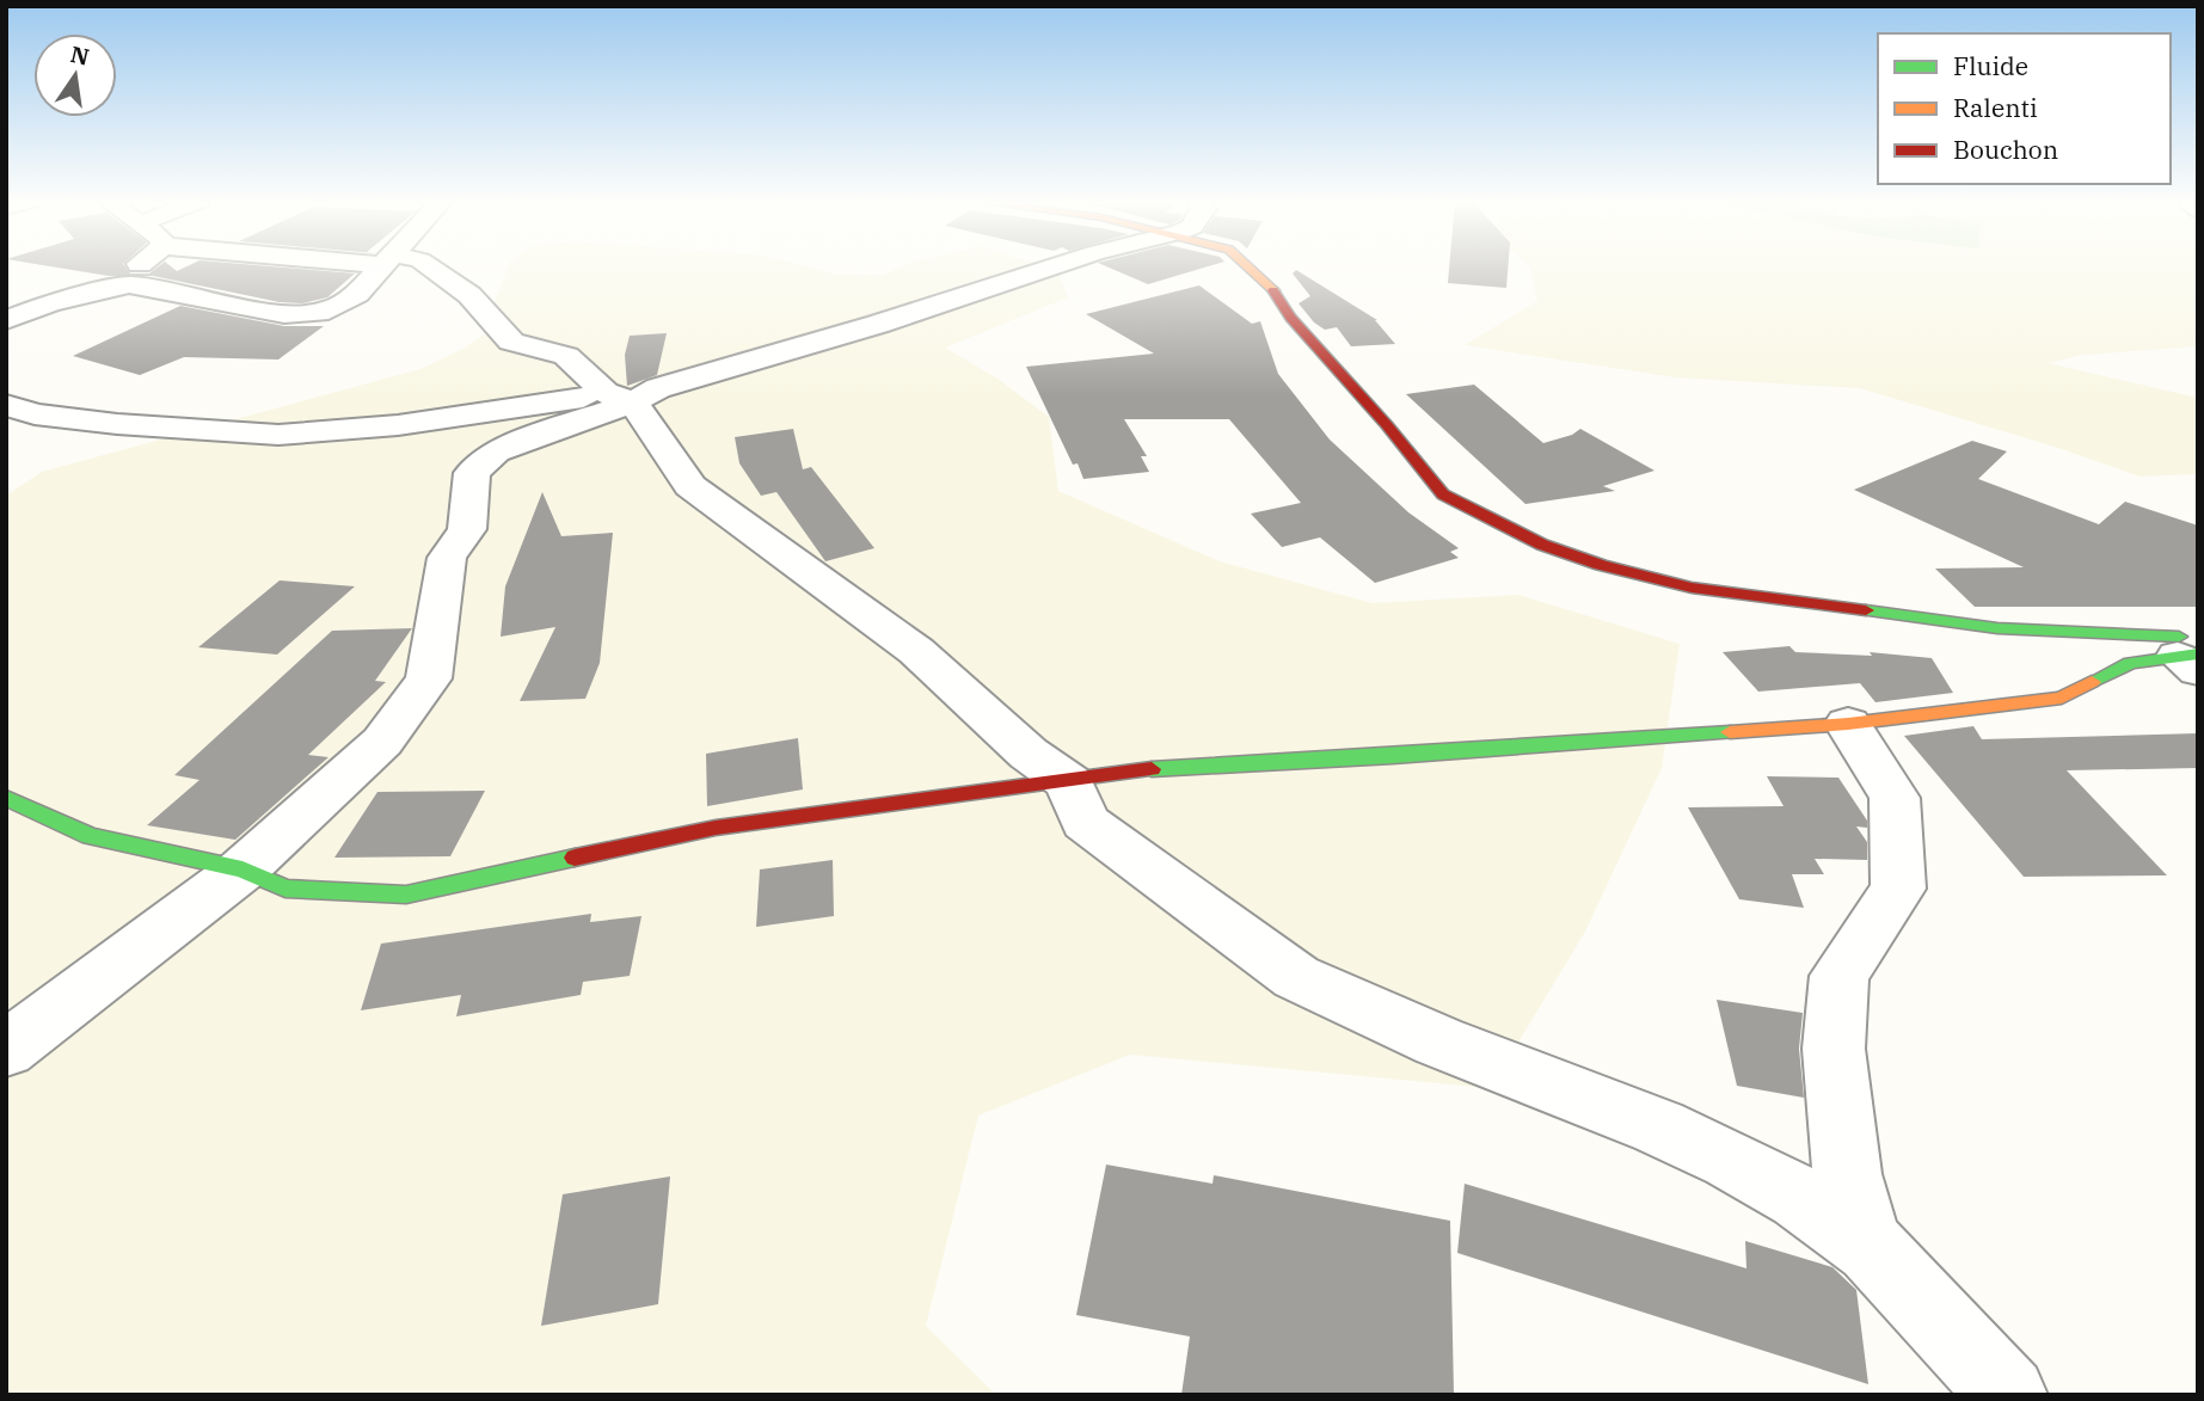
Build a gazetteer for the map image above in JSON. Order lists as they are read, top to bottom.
{
  "legend": ["Fluide", "Ralenti", "Bouchon"],
  "north": "top"
}
